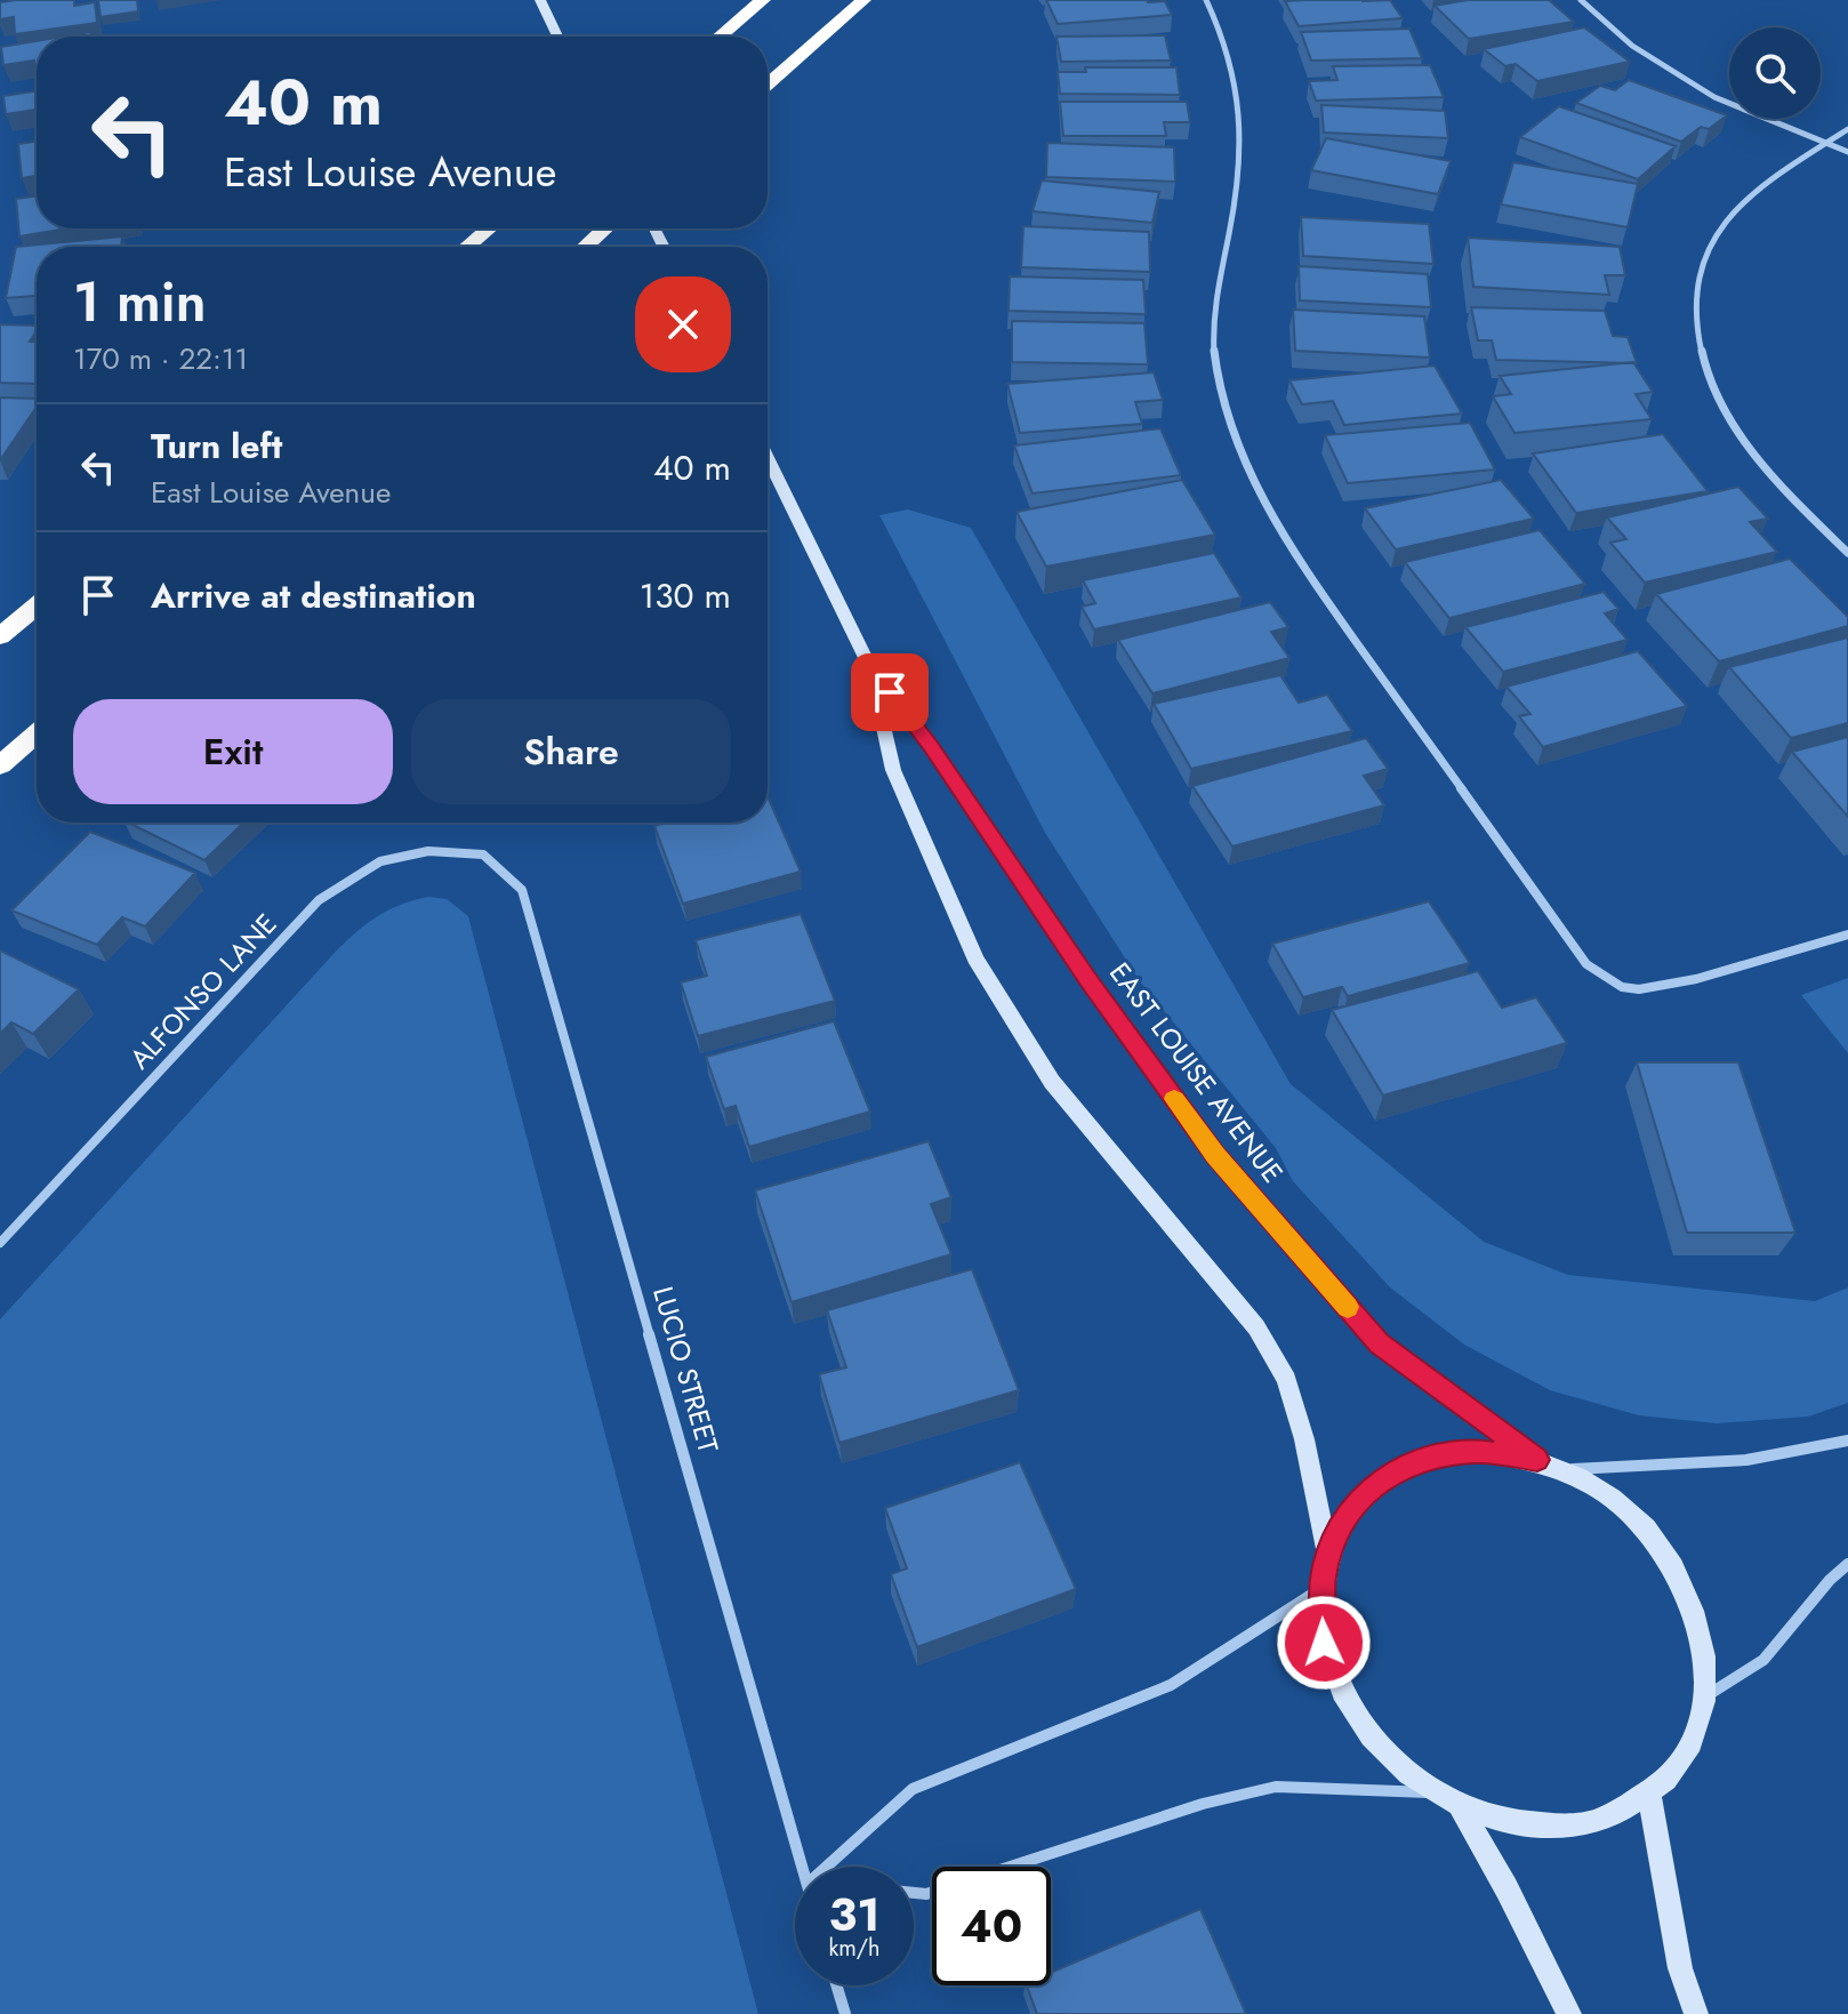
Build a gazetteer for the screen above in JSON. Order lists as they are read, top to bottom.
{
  "streets": {
    "street": ["ALFONSO LANE", "EAST LOUISE AVENUE", "LUCIO STREET"]
  },
  "crossings": [
    ["ALFONSO LANE", "LUCIO STREET"]
  ],
  "page": {
    "turn": ["40 m", "East Louise Avenue"],
    "heading": ["1 min", "170 m · 22:11"],
    "list": [
      {
        "name": "Turn left",
        "note": "East Louise Avenue",
        "value": "40 m"
      },
      {
        "name": "Arrive at destination",
        "value": "130 m"
      }
    ],
    "buttons": ["Exit", "Share"],
    "speed": "31 km/h",
    "limit": "40"
  }
}
